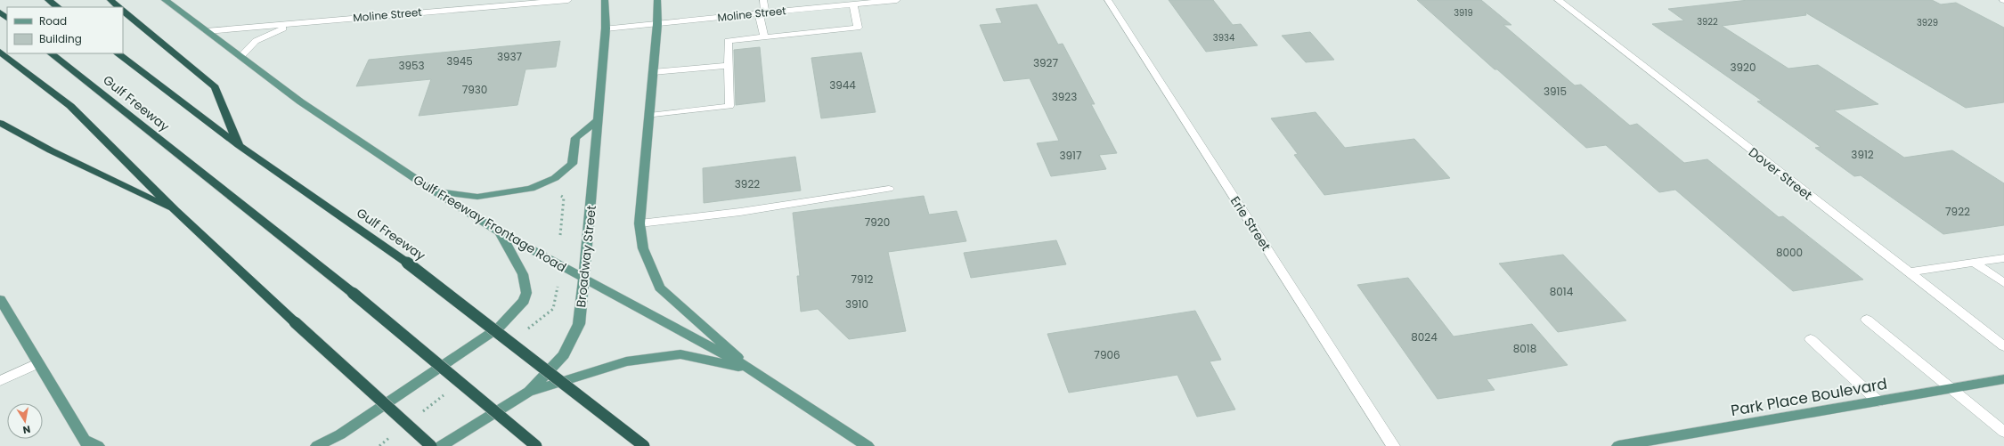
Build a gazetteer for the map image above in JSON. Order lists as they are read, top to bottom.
{
  "streets": {
    "highway": ["Gulf Freeway"],
    "main road": ["Gulf Freeway Frontage Road", "Broadway Street", "Park Place Boulevard"],
    "street": ["Moline Street", "Dover Street", "Erie Street"]
  },
  "crossings": [
    ["Moline Street", "Gulf Freeway Frontage Road"],
    ["Moline Street", "Broadway Street"],
    ["Gulf Freeway Frontage Road", "Broadway Street"]
  ],
  "house_numbers": [
    "3919",
    "3922",
    "3929",
    "3934",
    "3937",
    "3945",
    "3927",
    "3953",
    "3920",
    "3944",
    "7930",
    "3915",
    "3923",
    "3912",
    "3917",
    "3922",
    "7922",
    "7920",
    "8000",
    "7912",
    "8014",
    "3910",
    "8024",
    "8018",
    "7906"
  ],
  "legend": ["Road", "Building"],
  "north": "bottom"
}
